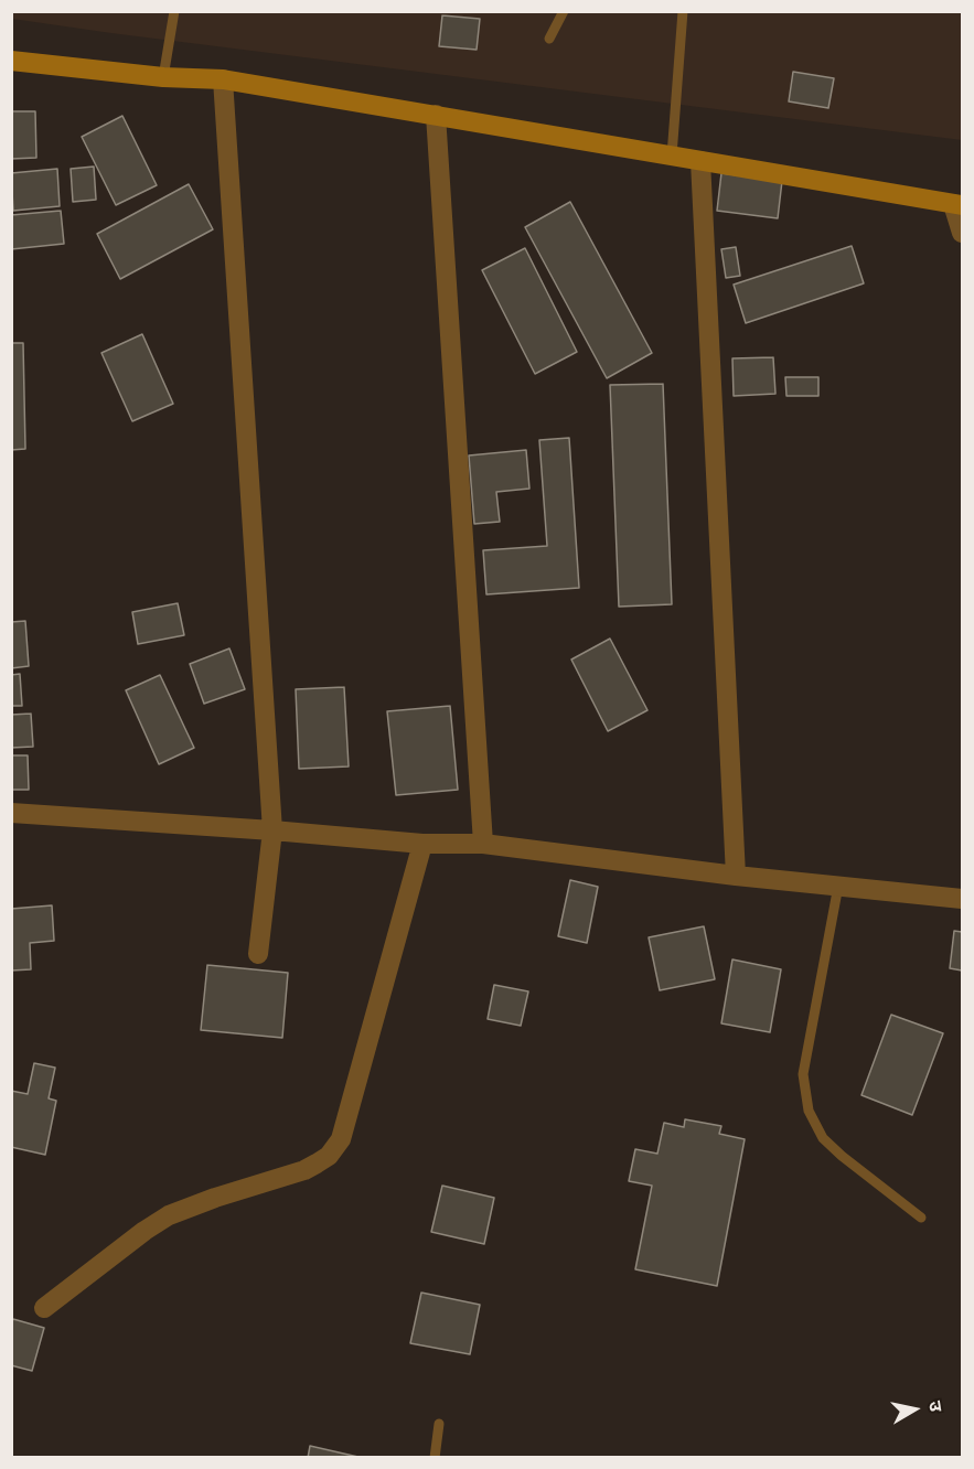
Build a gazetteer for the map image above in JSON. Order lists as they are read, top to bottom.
{
  "north": "right"
}
